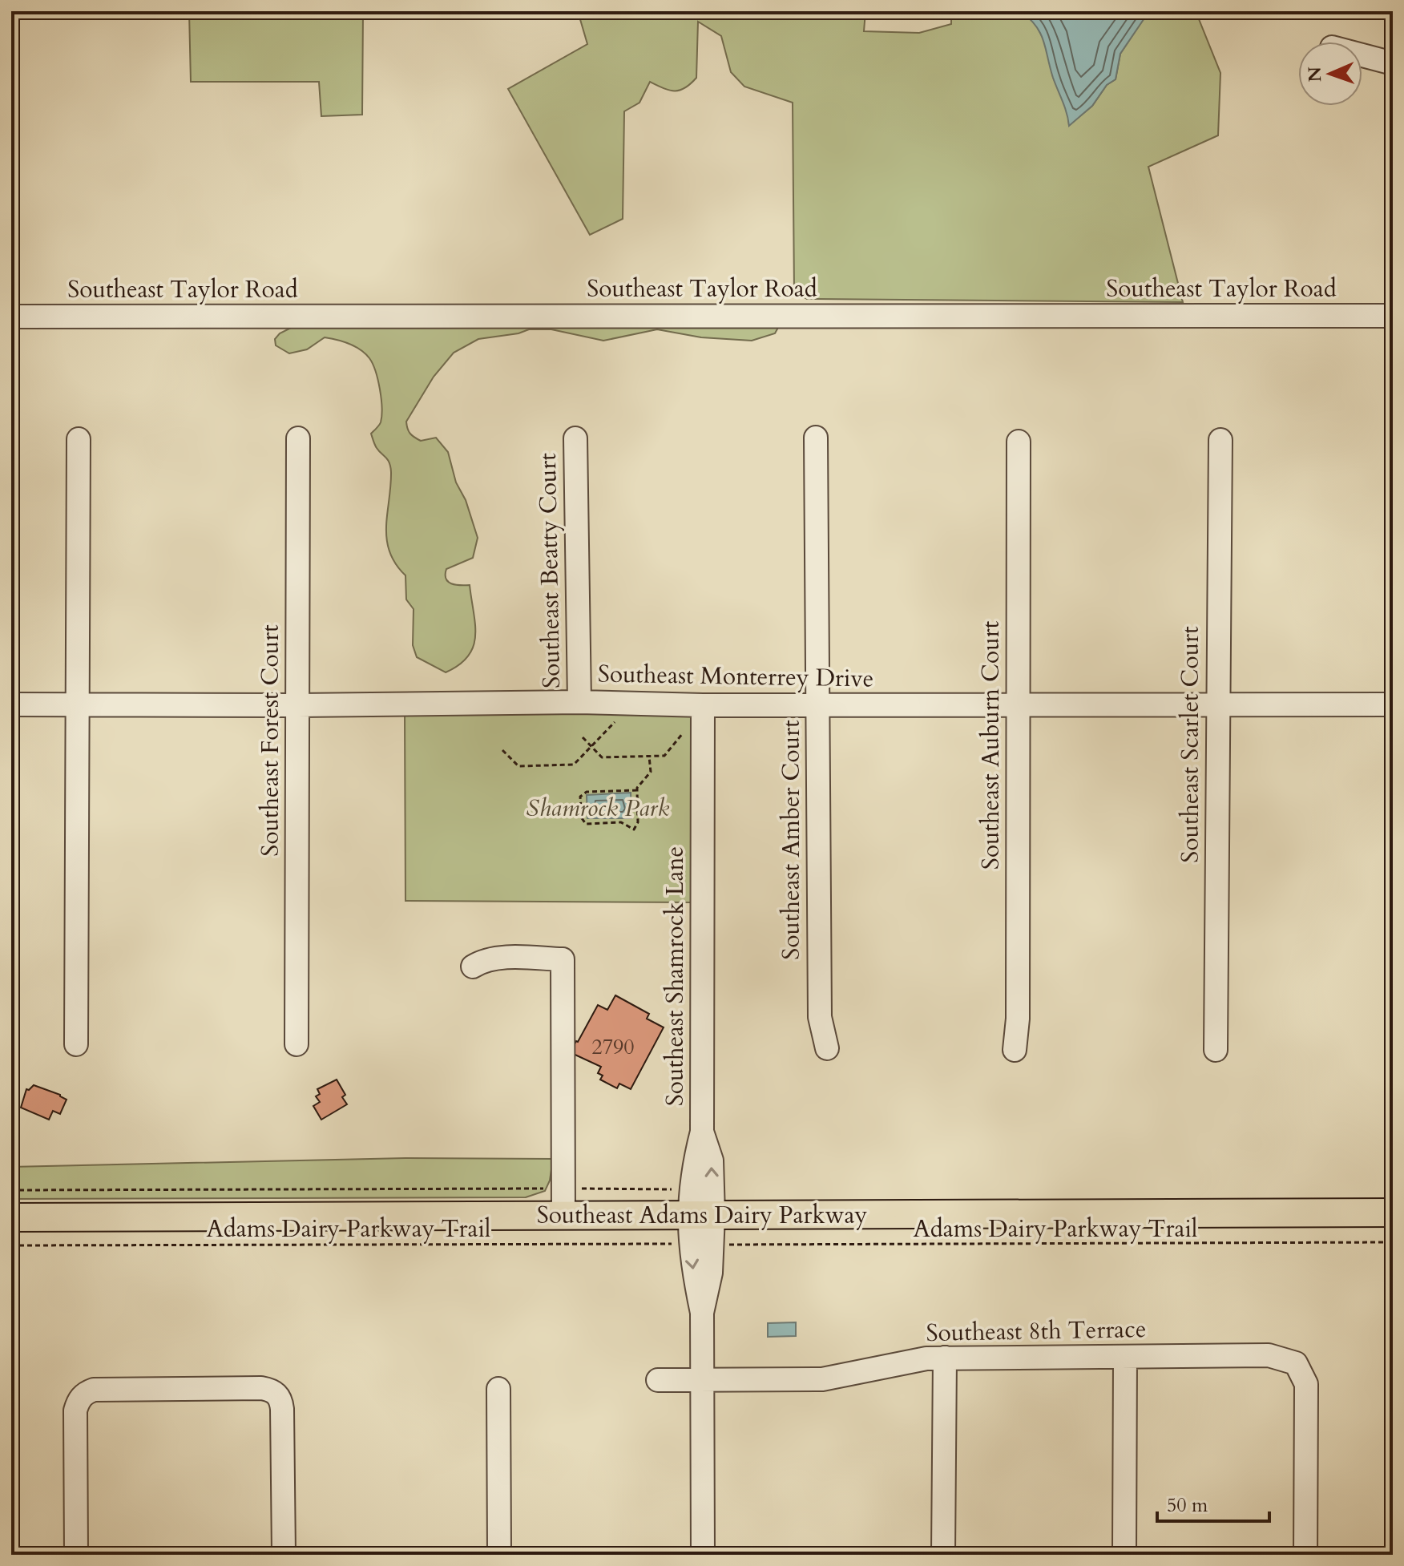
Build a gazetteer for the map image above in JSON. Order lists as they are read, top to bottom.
{
  "streets": {
    "main road": ["Southeast Adams Dairy Parkway"],
    "street": [
      "Southeast Taylor Road",
      "Southeast Beatty Court",
      "Southeast Monterrey Drive",
      "Southeast Forest Court",
      "Southeast Scarlet Court",
      "Southeast Auburn Court",
      "Southeast Amber Court",
      "Southeast Shamrock Lane",
      "Southeast 8th Terrace"
    ],
    "path": ["Adams Dairy Parkway Trail"]
  },
  "crossings": [
    ["Southeast Beatty Court", "Southeast Monterrey Drive"],
    ["Southeast Monterrey Drive", "Southeast Forest Court"],
    ["Southeast Monterrey Drive", "Southeast Scarlet Court"],
    ["Southeast Monterrey Drive", "Southeast Auburn Court"],
    ["Southeast Monterrey Drive", "Southeast Amber Court"],
    ["Southeast Monterrey Drive", "Southeast Shamrock Lane"],
    ["Southeast Shamrock Lane", "Southeast Adams Dairy Parkway"],
    ["Southeast Shamrock Lane", "Southeast 8th Terrace"]
  ],
  "parks": ["Shamrock Park"],
  "house_numbers": ["2790"],
  "scale_bar": "50 m",
  "north": "left"
}
